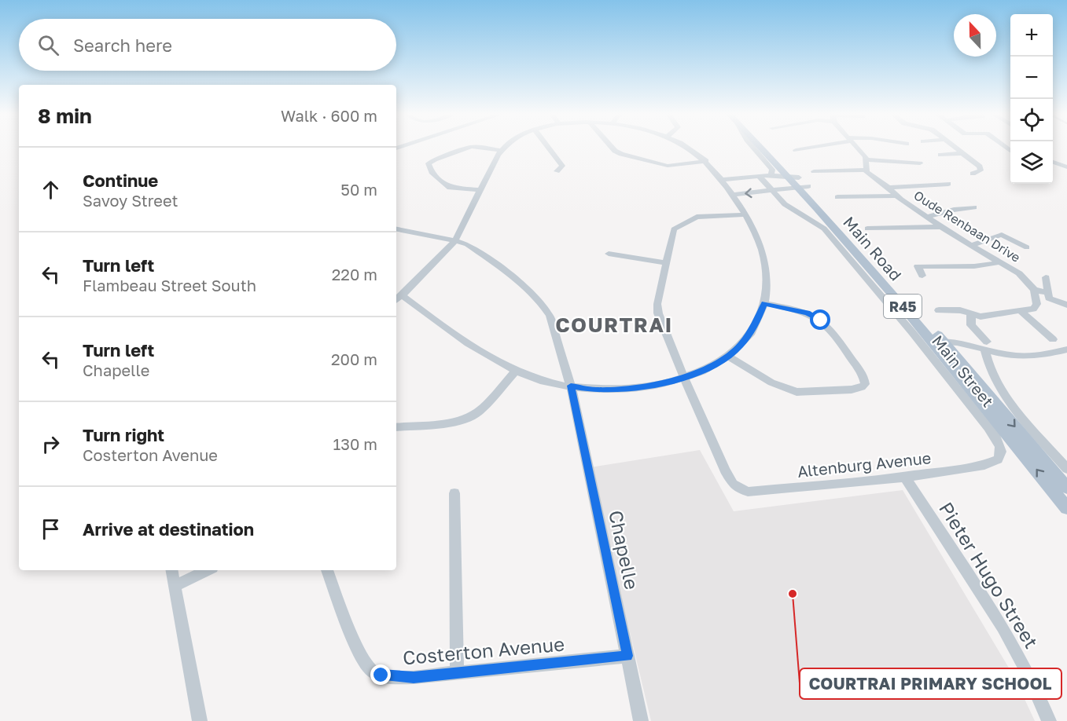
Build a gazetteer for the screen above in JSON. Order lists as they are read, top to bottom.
{
  "streets": {
    "main road": ["Main Road", "R45"],
    "street": [
      "Oude Renbaan Drive",
      "Main Street",
      "Altenburg Avenue",
      "Chapelle",
      "Pieter Hugo Street",
      "Costerton Avenue"
    ]
  },
  "crossings": [
    ["Main Street", "Altenburg Avenue"],
    ["Altenburg Avenue", "Pieter Hugo Street"],
    ["Chapelle", "Costerton Avenue"]
  ],
  "districts": ["COURTRAI"],
  "places": ["COURTRAI PRIMARY SCHOOL"],
  "north": "top",
  "page": {
    "map_buttons": ["+", "−"],
    "search": "Search here",
    "heading": ["8 min", "Walk · 600 m"],
    "list": [
      ["Continue", "Savoy Street", "50 m"],
      ["Turn left", "Flambeau Street South", "220 m"],
      ["Turn left", "Chapelle", "200 m"],
      ["Turn right", "Costerton Avenue", "130 m"],
      "Arrive at destination"
    ]
  }
}
